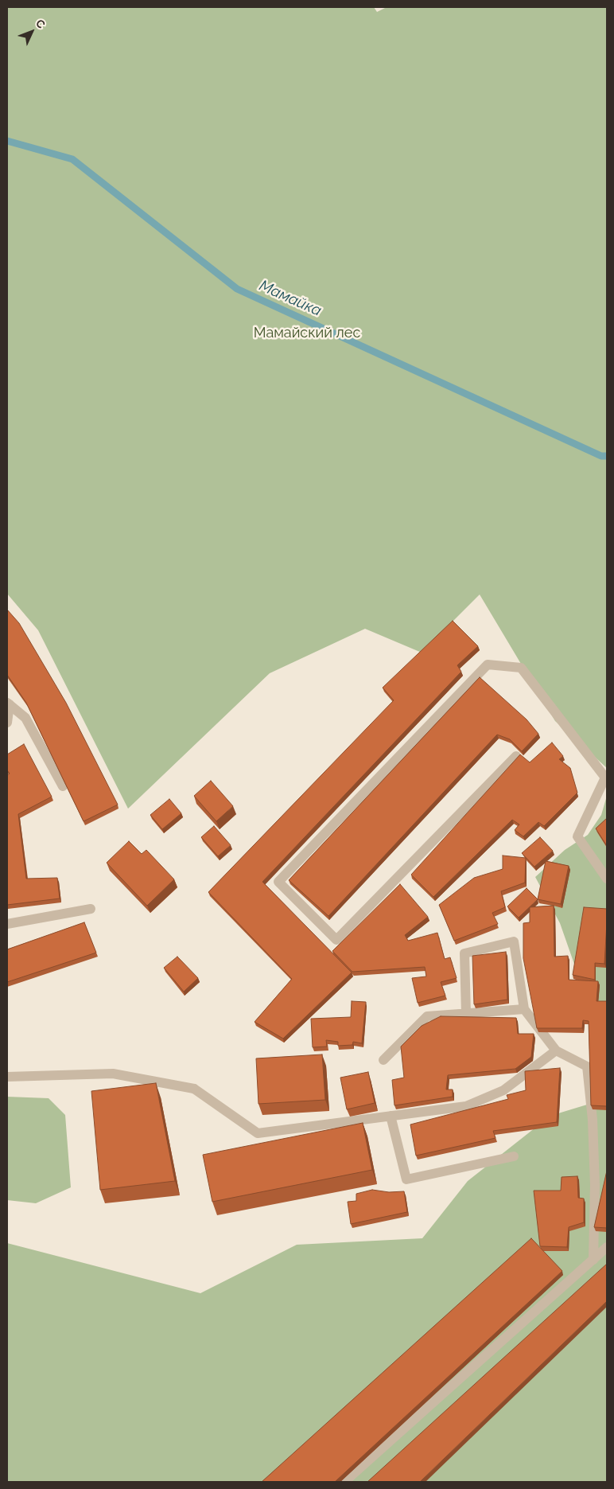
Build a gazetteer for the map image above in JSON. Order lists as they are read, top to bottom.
{
  "water": ["Мамайка"],
  "parks": ["Мамайский лес"],
  "north": "top right"
}
